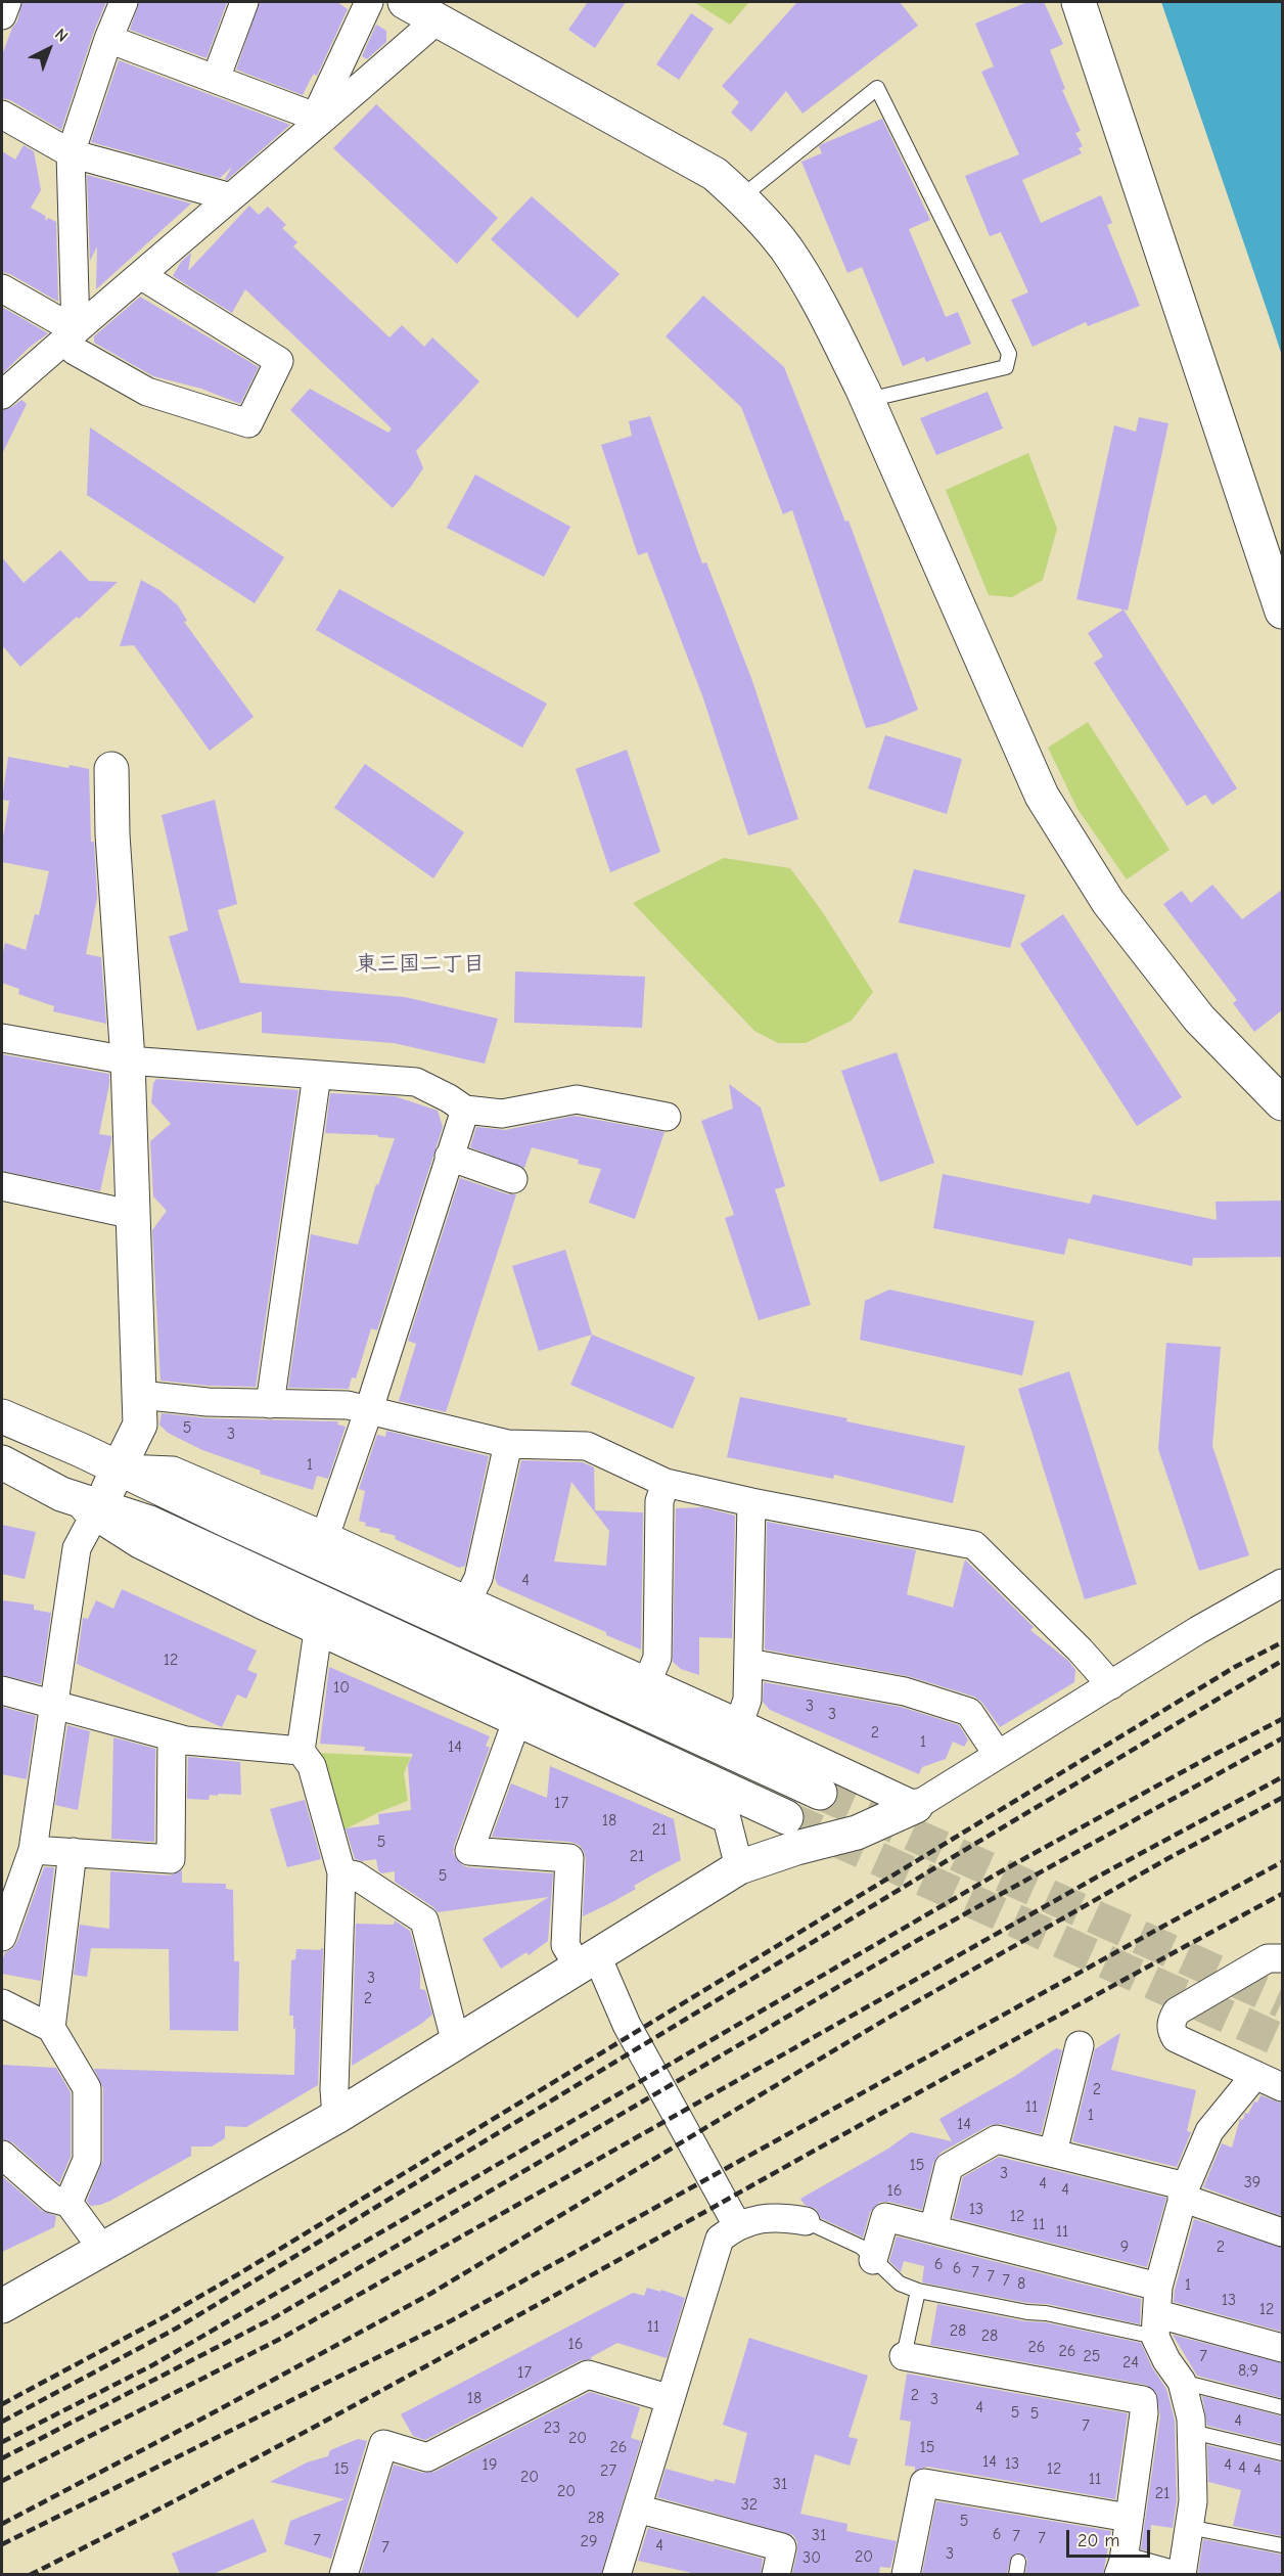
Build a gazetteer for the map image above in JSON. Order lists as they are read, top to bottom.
{
  "districts": ["東三国二丁目"],
  "house_numbers": [
    "5",
    "3",
    "1",
    "4",
    "12",
    "10",
    "3",
    "3",
    "2",
    "1",
    "14",
    "17",
    "18",
    "21",
    "5",
    "21",
    "5",
    "3",
    "2",
    "2",
    "11",
    "1",
    "14",
    "15",
    "3",
    "39",
    "4",
    "4",
    "16",
    "13",
    "12",
    "11",
    "11",
    "9",
    "2",
    "6",
    "6",
    "7",
    "7",
    "7",
    "8",
    "1",
    "13",
    "12",
    "11",
    "28",
    "28",
    "16",
    "26",
    "26",
    "25",
    "7",
    "24",
    "8;9",
    "17",
    "2",
    "18",
    "3",
    "4",
    "5",
    "5",
    "4",
    "7",
    "23",
    "20",
    "26",
    "15",
    "14",
    "13",
    "19",
    "4",
    "4",
    "15",
    "12",
    "4",
    "27",
    "20",
    "11",
    "31",
    "20",
    "21",
    "32",
    "28",
    "5",
    "6",
    "31",
    "7",
    "7",
    "7",
    "29",
    "4",
    "7",
    "3",
    "20",
    "30"
  ],
  "scale_bar": "20 m",
  "north": "top right"
}
